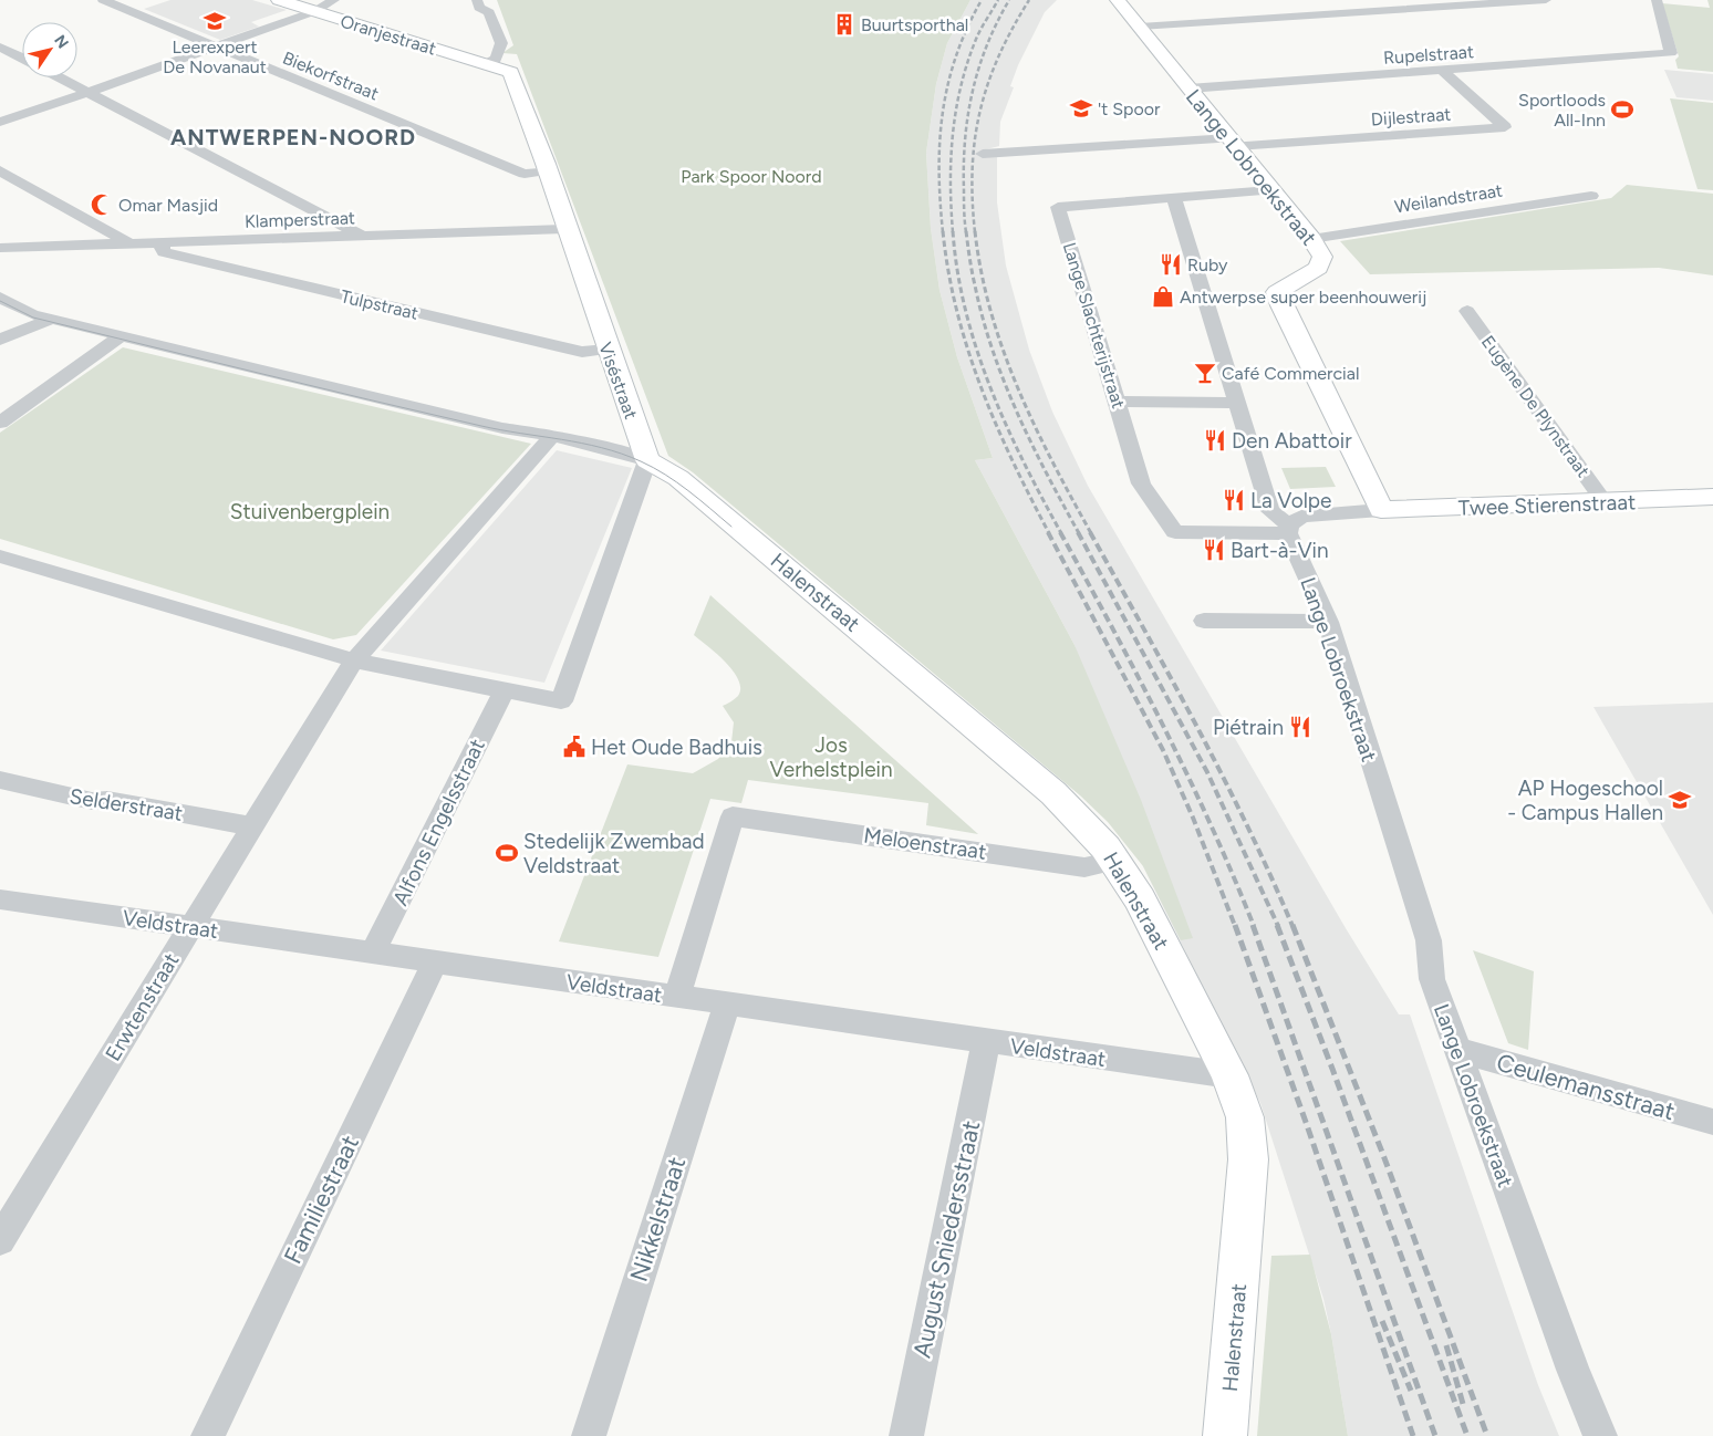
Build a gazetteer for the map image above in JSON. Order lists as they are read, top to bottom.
{
  "streets": {
    "street": [
      "Oranjestraat",
      "Rupelstraat",
      "Biekorfstraat",
      "Dijlestraat",
      "Lange Lobroekstraat",
      "Weilandstraat",
      "Klamperstraat",
      "Tulpstraat",
      "Lange Slachterijstraat",
      "Viséstraat",
      "Eugène De Plynstraat",
      "Twee Stierenstraat",
      "Halenstraat",
      "Selderstraat",
      "Alfons Engelsstraat",
      "Meloenstraat",
      "Veldstraat",
      "Erwtenstraat",
      "Ceulemansstraat",
      "Familiestraat",
      "Nikkelstraat",
      "August Sniedersstraat"
    ]
  },
  "crossings": [
    ["Oranjestraat", "Viséstraat"],
    ["Rupelstraat", "Dijlestraat"],
    ["Rupelstraat", "Lange Lobroekstraat"],
    ["Biekorfstraat", "Viséstraat"],
    ["Dijlestraat", "Lange Lobroekstraat"],
    ["Lange Lobroekstraat", "Weilandstraat"],
    ["Lange Lobroekstraat", "Lange Slachterijstraat"],
    ["Lange Lobroekstraat", "Twee Stierenstraat"],
    ["Lange Lobroekstraat", "Ceulemansstraat"],
    ["Klamperstraat", "Tulpstraat"],
    ["Klamperstraat", "Viséstraat"],
    ["Tulpstraat", "Viséstraat"],
    ["Viséstraat", "Halenstraat"],
    ["Eugène De Plynstraat", "Twee Stierenstraat"],
    ["Halenstraat", "Meloenstraat"],
    ["Halenstraat", "Veldstraat"],
    ["Selderstraat", "Erwtenstraat"],
    ["Alfons Engelsstraat", "Veldstraat"],
    ["Meloenstraat", "Veldstraat"],
    ["Veldstraat", "Erwtenstraat"],
    ["Veldstraat", "Familiestraat"],
    ["Veldstraat", "Nikkelstraat"],
    ["Veldstraat", "August Sniedersstraat"]
  ],
  "districts": ["ANTWERPEN-NOORD"],
  "parks": ["Park Spoor Noord", "Stuivenbergplein", "Jos Verhelstplein"],
  "places": {
    "school or university": ["Leerexpert De Novanaut", "'t Spoor", "AP Hogeschool - Campus Hallen"],
    "building": ["Buurtsporthal"],
    "sports": ["Sportloods All-Inn", "Stedelijk Zwembad Veldstraat"],
    "mosque": ["Omar Masjid"],
    "restaurant": [
      "Ruby",
      "Den Abattoir",
      "La Volpe",
      "Bart-à-Vin",
      "Piétrain"
    ],
    "shop": ["Antwerpse super beenhouwerij"],
    "bar": ["Café Commercial"],
    "public building": ["Het Oude Badhuis"]
  },
  "north": "top right"
}
